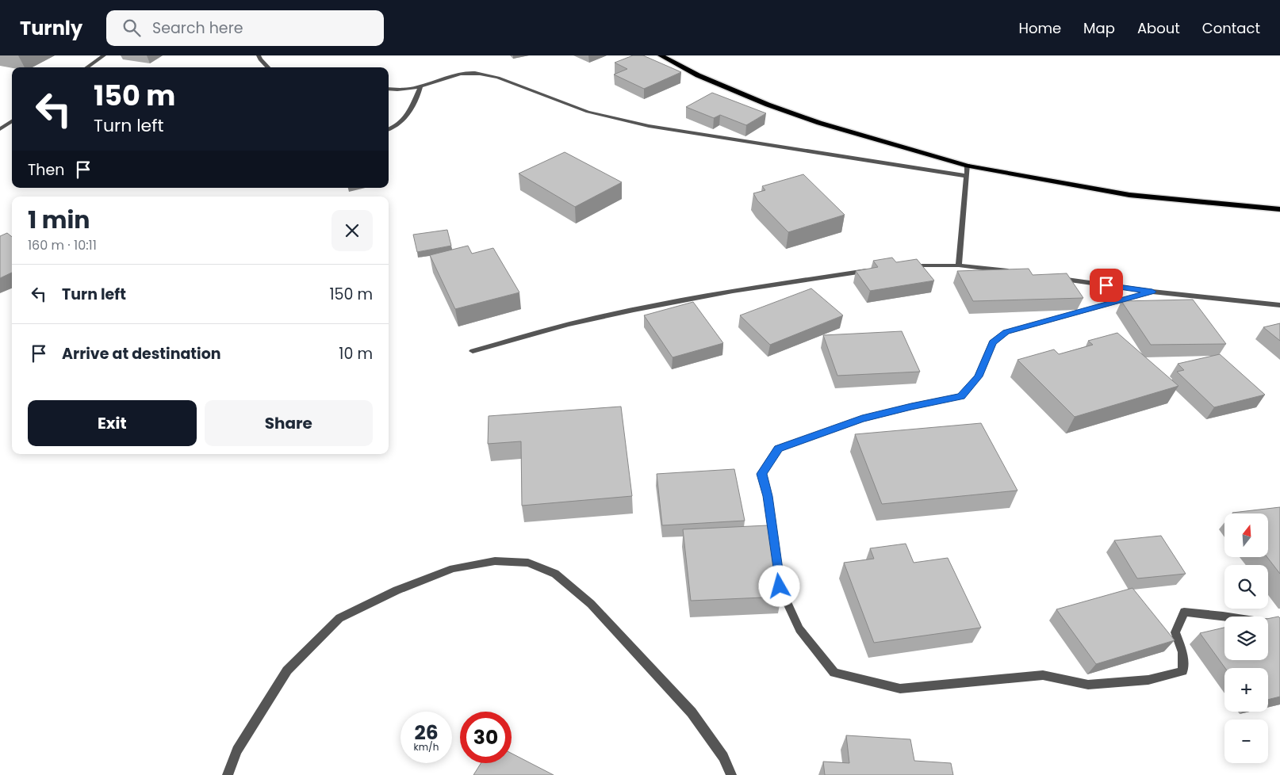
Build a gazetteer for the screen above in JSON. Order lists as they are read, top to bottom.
{
  "north": "top",
  "page": {
    "header": "Turnly",
    "search": "Search here",
    "nav": [
      "Home",
      "Map",
      "About",
      "Contact"
    ],
    "turn": ["150 m", "Turn left"],
    "then": "Then",
    "heading": ["1 min", "160 m · 10:11"],
    "list": [
      {
        "name": "Turn left",
        "value": "150 m"
      },
      {
        "name": "Arrive at destination",
        "value": "10 m"
      }
    ],
    "buttons": ["Exit", "Share"],
    "map_buttons": ["+", "−"],
    "speed": "26 km/h",
    "limit": "30"
  }
}
